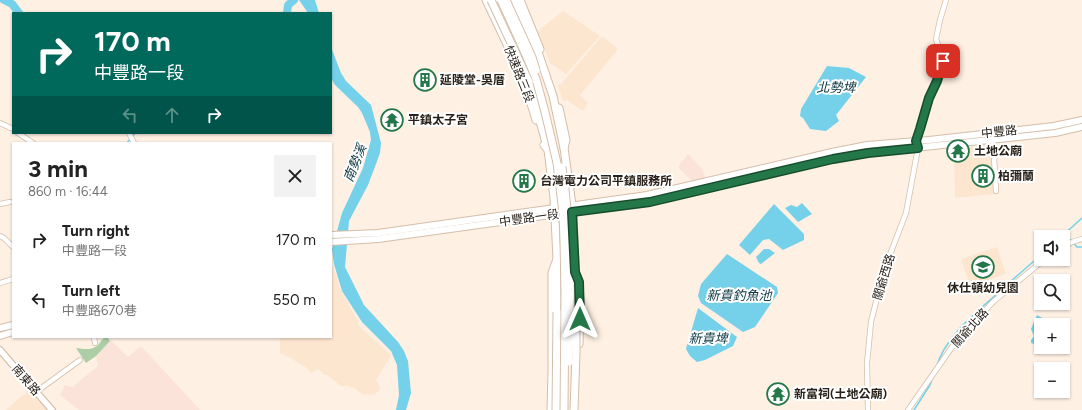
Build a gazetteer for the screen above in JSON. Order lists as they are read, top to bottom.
{
  "streets": {
    "main road": ["快速路三段", "中豐路", "中豐路一段"],
    "street": ["關爺西路", "關爺北路", "南東路"]
  },
  "crossings": [
    ["快速路三段", "中豐路一段"],
    ["中豐路", "中豐路一段"],
    ["中豐路", "關爺西路"],
    ["中豐路一段", "關爺西路"]
  ],
  "water": [
    "北勢埤",
    "南勢溪",
    "新貴釣魚池",
    "新貴埤"
  ],
  "places": {
    "building": ["延陵堂-吳厝", "柏彌蘭", "台灣電力公司平鎮服務所"],
    "temple": ["平鎮太子宮", "土地公廟", "新富祠(土地公廟)"],
    "school or university": ["休仕頓幼兒園"]
  },
  "page": {
    "turn": ["170 m", "中豐路一段"],
    "heading": ["3 min", "860 m · 16:44"],
    "list": [
      {
        "name": "Turn right",
        "note": "中豐路一段",
        "value": "170 m"
      },
      {
        "name": "Turn left",
        "note": "中豐路670巷",
        "value": "550 m"
      }
    ],
    "map_buttons": ["+", "−"]
  }
}
